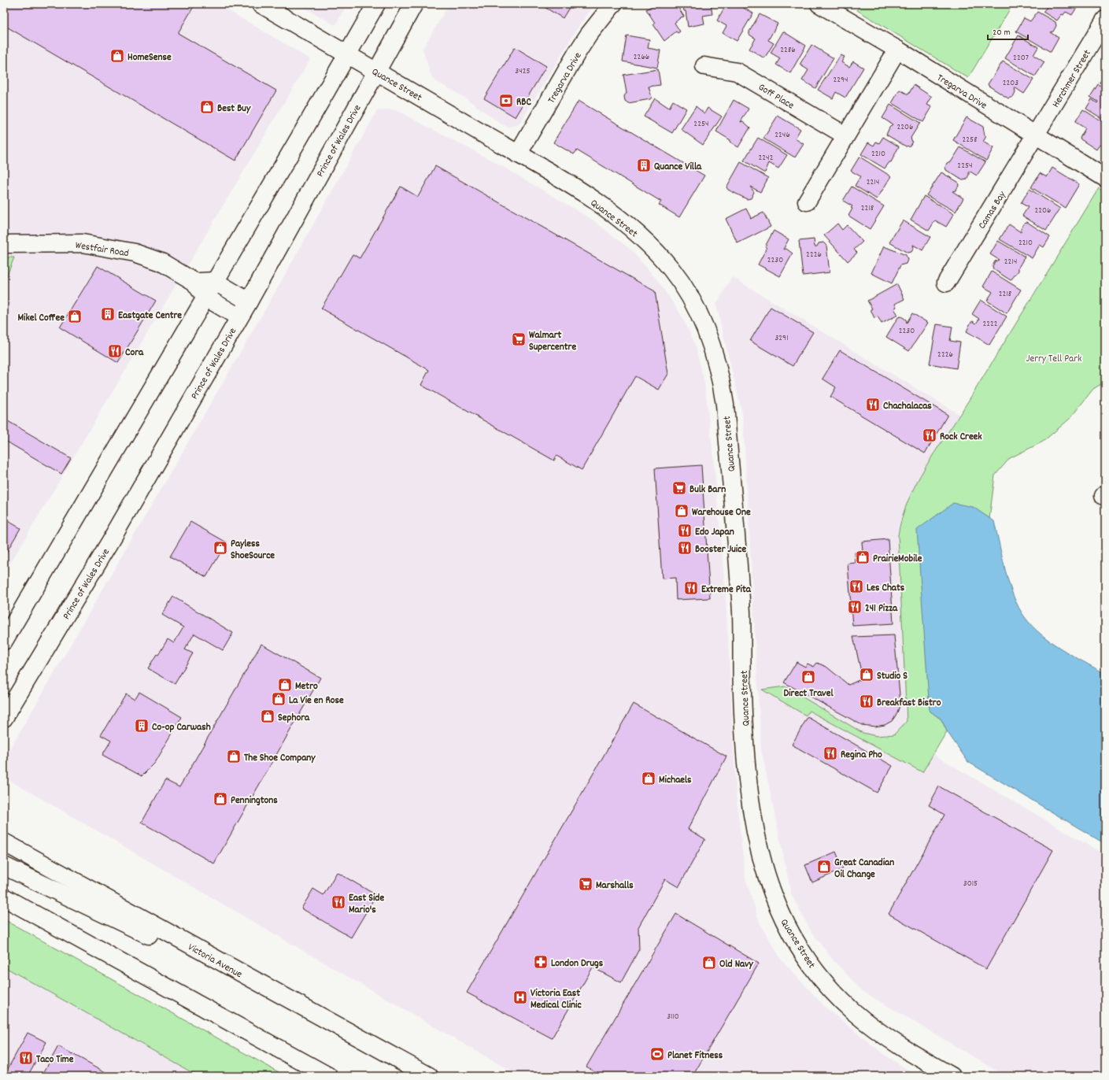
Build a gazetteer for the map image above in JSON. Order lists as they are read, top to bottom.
{
  "streets": {
    "main road": [
      "Tregarva Drive",
      "Herchmer Street",
      "Quance Street",
      "Goff Place",
      "Prince of Wales Drive",
      "Camas Bay",
      "Westfair Road",
      "Victoria Avenue"
    ]
  },
  "crossings": [
    ["Tregarva Drive", "Herchmer Street"],
    ["Tregarva Drive", "Quance Street"],
    ["Tregarva Drive", "Camas Bay"],
    ["Herchmer Street", "Camas Bay"],
    ["Quance Street", "Prince of Wales Drive"],
    ["Prince of Wales Drive", "Westfair Road"]
  ],
  "parks": ["Jerry Tell Park"],
  "places": {
    "shop": [
      "HomeSense",
      "Best Buy",
      "Mikel Coffee",
      "Warehouse One",
      "Payless ShoeSource",
      "PrairieMobile",
      "Studio S",
      "Direct Travel",
      "Metro",
      "La Vie en Rose",
      "Sephora",
      "The Shoe Company",
      "Michaels",
      "Penningtons",
      "Great Canadian Oil Change",
      "Old Navy"
    ],
    "bank": ["RBC"],
    "building": ["Quance Villa", "Eastgate Centre", "Co-op Carwash"],
    "supermarket": ["Walmart Supercentre", "Bulk Barn", "Marshalls"],
    "restaurant": [
      "Cora",
      "Chachalacas",
      "Rock Creek",
      "Edo Japan",
      "Booster Juice",
      "Les Chats",
      "Extreme Pita",
      "241 Pizza",
      "Breakfast Bistro",
      "Regina Pho",
      "East Side Mario's",
      "Taco Time"
    ],
    "pharmacy": ["London Drugs"],
    "hospital": ["Victoria East Medical Clinic"],
    "sports": ["Planet Fitness"]
  },
  "house_numbers": [
    "2286",
    "2266",
    "2207",
    "3425",
    "2294",
    "2203",
    "2254",
    "2206",
    "2246",
    "2258",
    "2210",
    "2242",
    "2254",
    "2214",
    "2218",
    "2206",
    "2210",
    "2226",
    "2230",
    "2214",
    "2218",
    "2222",
    "2230",
    "3291",
    "2226",
    "3015",
    "3110"
  ],
  "scale_bar": "20 m"
}
